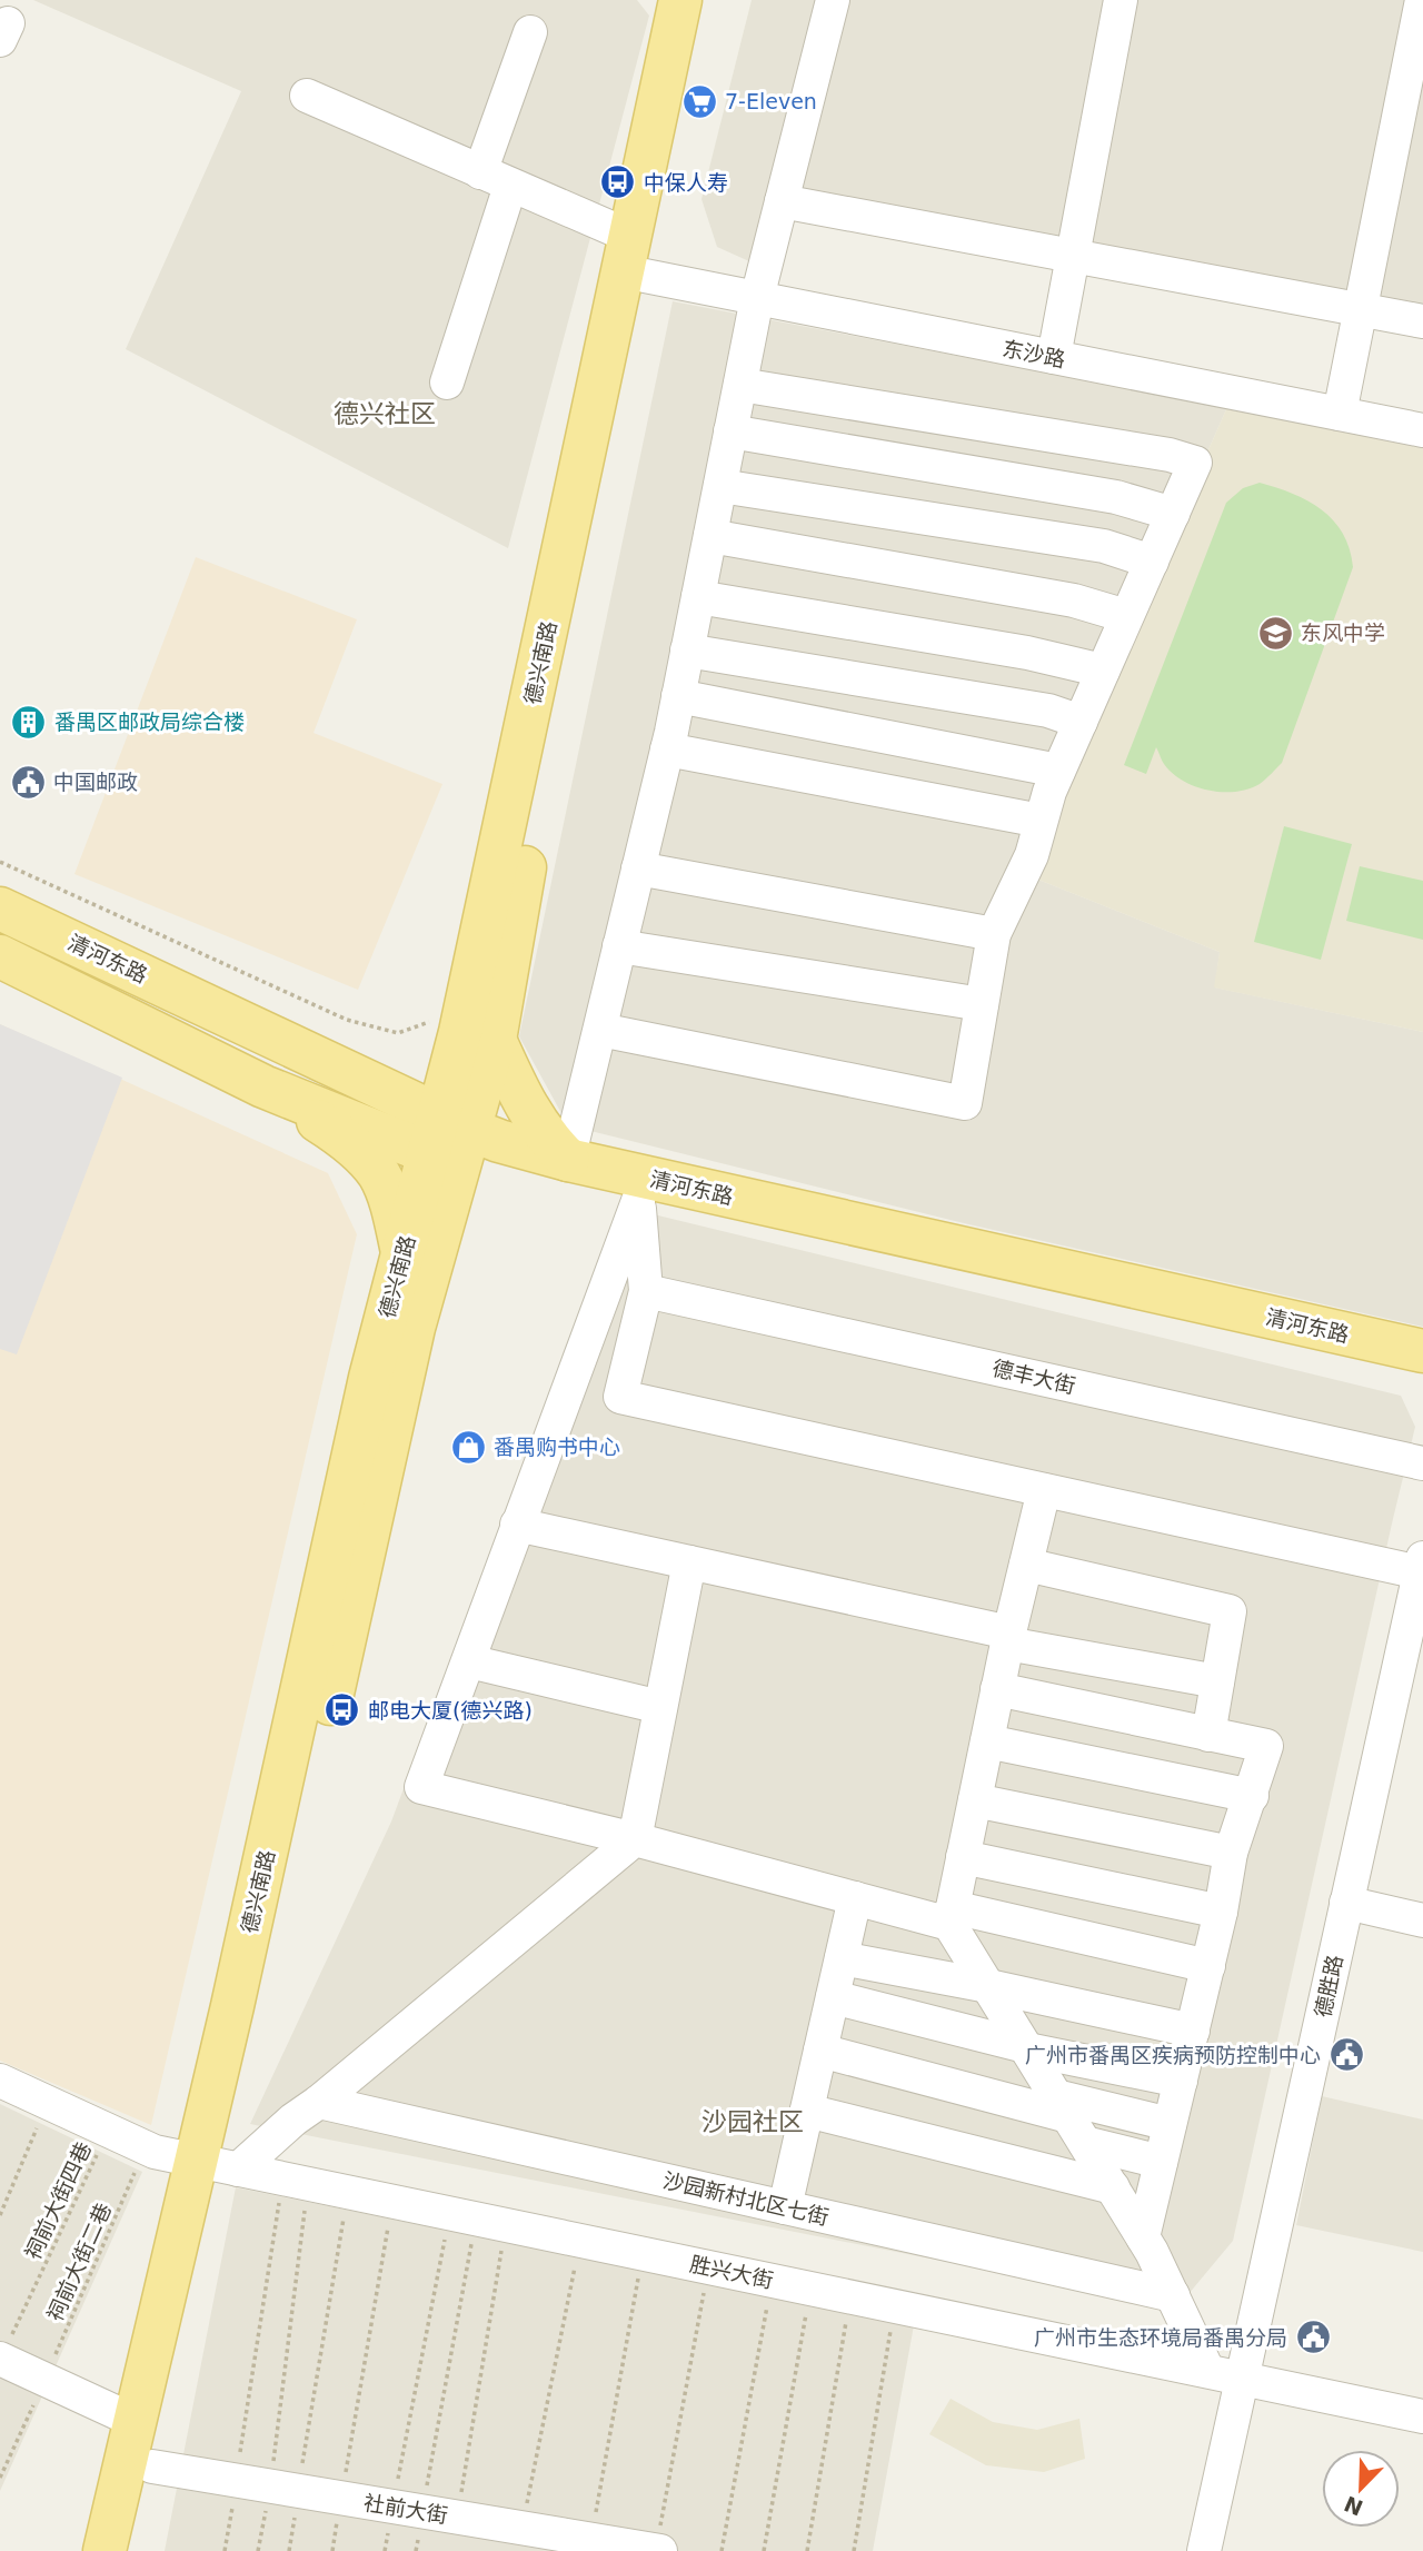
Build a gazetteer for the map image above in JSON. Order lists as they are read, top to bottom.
{
  "streets": {
    "main road": ["德兴南路", "清河东路"],
    "street": [
      "东沙路",
      "德丰大街",
      "德胜路",
      "沙园新村北区七街",
      "胜兴大街",
      "社前大街"
    ],
    "path": ["祠前大街四巷", "祠前大街二巷"]
  },
  "crossings": [
    ["东沙路", "德兴南路"],
    ["德兴南路", "清河东路"],
    ["德兴南路", "胜兴大街"],
    ["德兴南路", "社前大街"],
    ["德胜路", "胜兴大街"]
  ],
  "districts": ["德兴社区", "沙园社区"],
  "places": {
    "supermarket": ["7-Eleven"],
    "bus stop": ["中保人寿", "邮电大厦(德兴路)"],
    "school or university": ["东风中学"],
    "building": ["番禺区邮政局综合楼"],
    "public building": ["中国邮政", "广州市番禺区疾病预防控制中心", "广州市生态环境局番禺分局"],
    "shop": ["番禺购书中心"]
  },
  "north": "bottom left"
}
